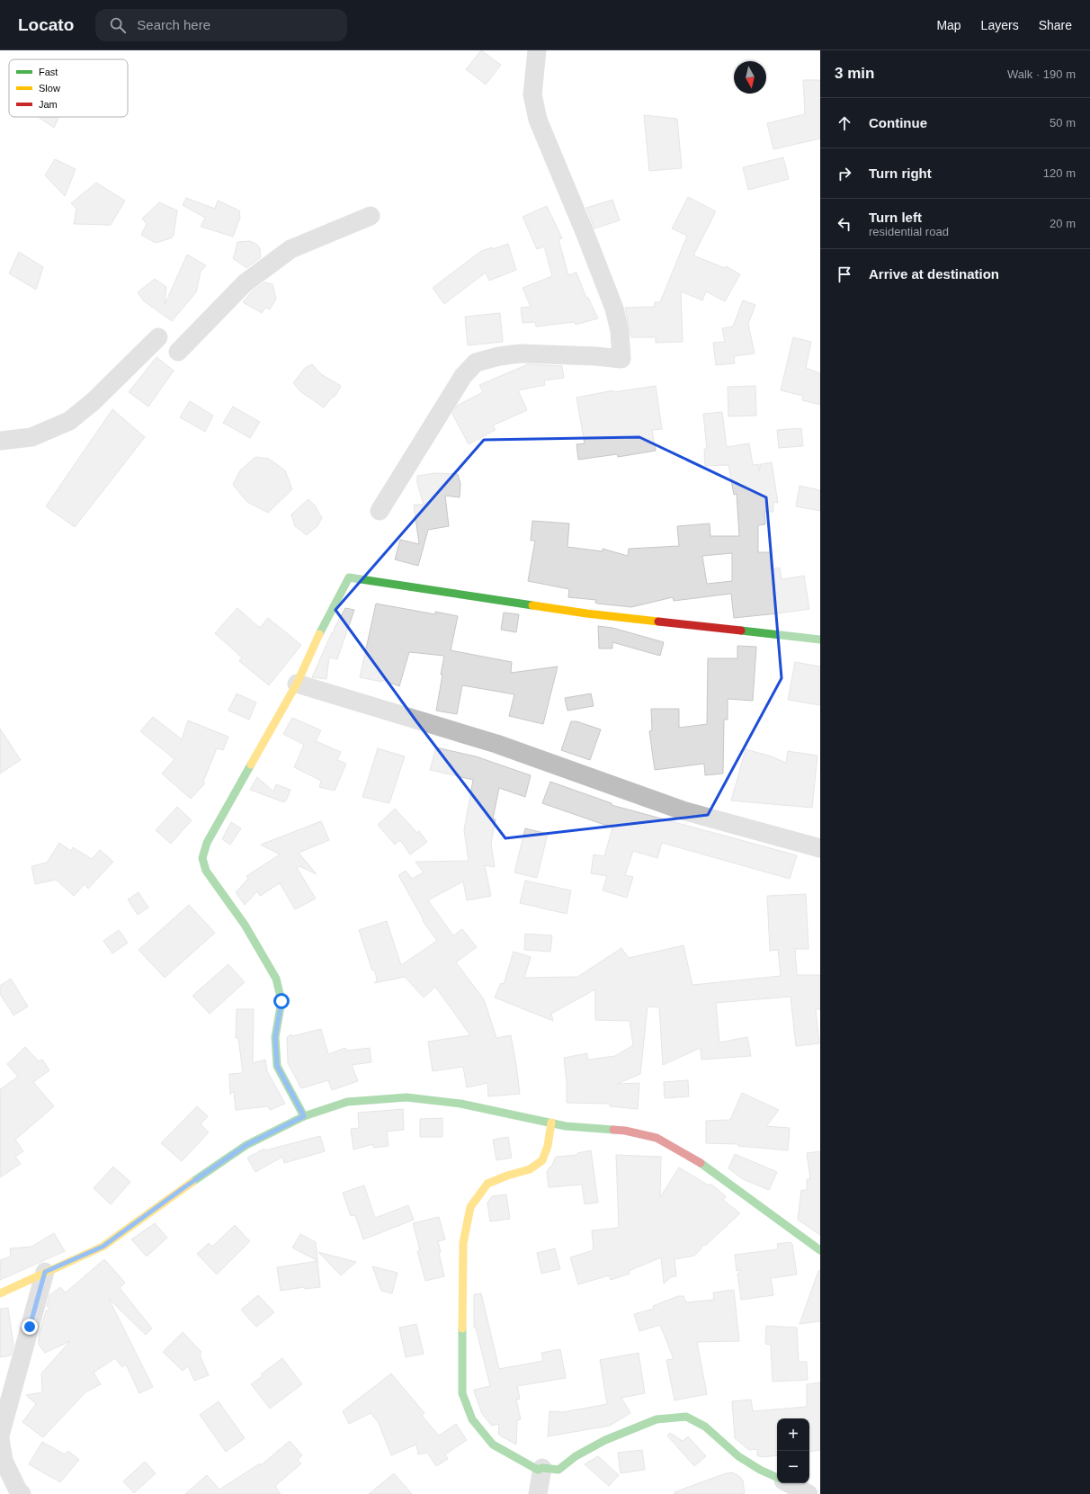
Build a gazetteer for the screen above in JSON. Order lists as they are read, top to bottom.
{
  "legend": ["Fast", "Slow", "Jam"],
  "north": "bottom",
  "page": {
    "header": "Locato",
    "search": "Search here",
    "nav": ["Map", "Layers", "Share"],
    "heading": ["3 min", "Walk · 190 m"],
    "list": [
      ["Continue", "50 m"],
      ["Turn right", "120 m"],
      ["Turn left", "residential road", "20 m"],
      "Arrive at destination"
    ],
    "map_buttons": ["+", "−"]
  }
}
